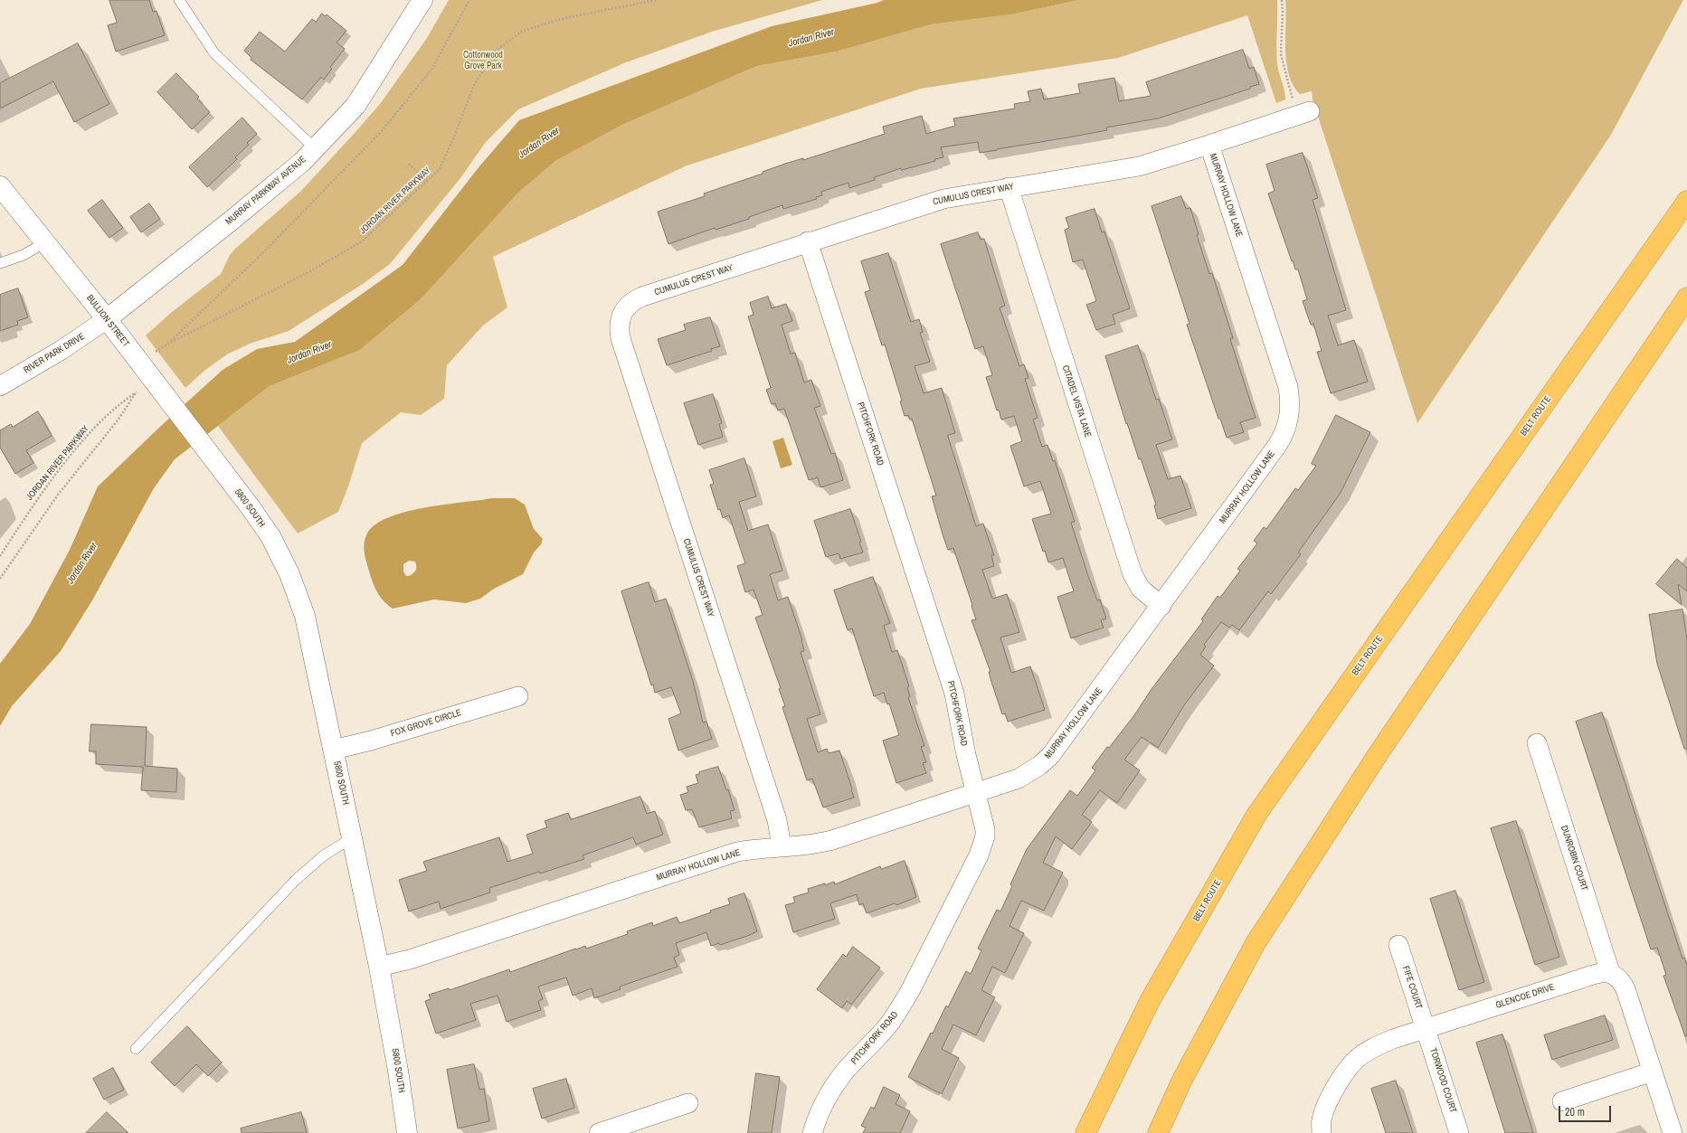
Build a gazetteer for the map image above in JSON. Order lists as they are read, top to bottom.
{
  "streets": {
    "highway": ["BELT ROUTE"],
    "street": [
      "MURRAY PARKWAY AVENUE",
      "CUMULUS CREST WAY",
      "MURRAY HOLLOW LANE",
      "BULLION STREET",
      "RIVER PARK DRIVE",
      "CITADEL VISTA LANE",
      "PITCHFORK ROAD",
      "5800 SOUTH",
      "FOX GROVE CIRCLE",
      "DUNROBIN COURT",
      "FIFE COURT",
      "GLENCOE DRIVE",
      "TORWOOD COURT"
    ],
    "path": ["JORDAN RIVER PARKWAY"]
  },
  "crossings": [
    ["MURRAY PARKWAY AVENUE", "BULLION STREET"],
    ["MURRAY PARKWAY AVENUE", "RIVER PARK DRIVE"],
    ["CUMULUS CREST WAY", "MURRAY HOLLOW LANE"],
    ["CUMULUS CREST WAY", "CITADEL VISTA LANE"],
    ["CUMULUS CREST WAY", "PITCHFORK ROAD"],
    ["MURRAY HOLLOW LANE", "CITADEL VISTA LANE"],
    ["MURRAY HOLLOW LANE", "PITCHFORK ROAD"],
    ["MURRAY HOLLOW LANE", "5800 SOUTH"],
    ["BULLION STREET", "RIVER PARK DRIVE"],
    ["BULLION STREET", "5800 SOUTH"],
    ["5800 SOUTH", "FOX GROVE CIRCLE"],
    ["DUNROBIN COURT", "GLENCOE DRIVE"],
    ["FIFE COURT", "GLENCOE DRIVE"],
    ["FIFE COURT", "TORWOOD COURT"],
    ["GLENCOE DRIVE", "TORWOOD COURT"]
  ],
  "water": ["Jordan River"],
  "parks": ["Cottonwood Grove Park"],
  "scale_bar": "20 m"
}
